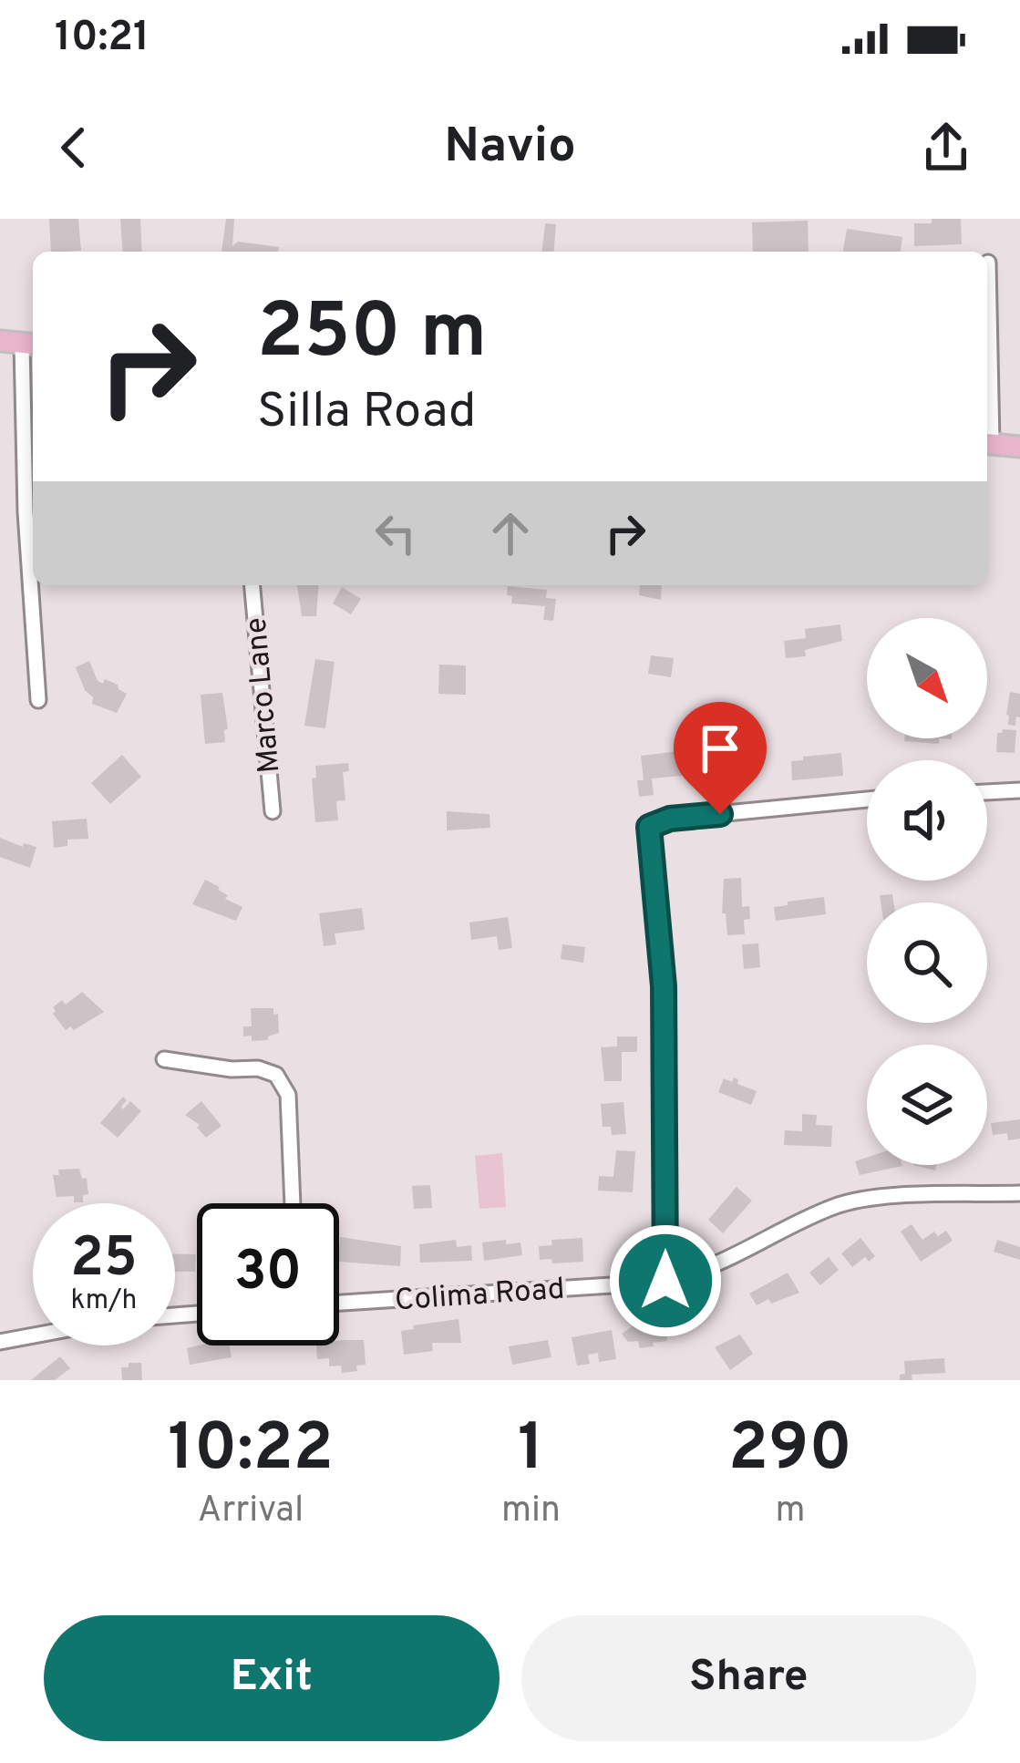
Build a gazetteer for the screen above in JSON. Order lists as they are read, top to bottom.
{
  "streets": {
    "street": ["Marco Lane", "Colima Road"]
  },
  "north": "bottom right",
  "page": {
    "status": "10:21",
    "header": "Navio",
    "turn": ["250 m", "Silla Road"],
    "speed": "25 km/h",
    "limit": "30",
    "eta": [
      "10:22",
      "Arrival",
      "1",
      "min",
      "290",
      "m"
    ],
    "buttons": ["Exit", "Share"]
  }
}
